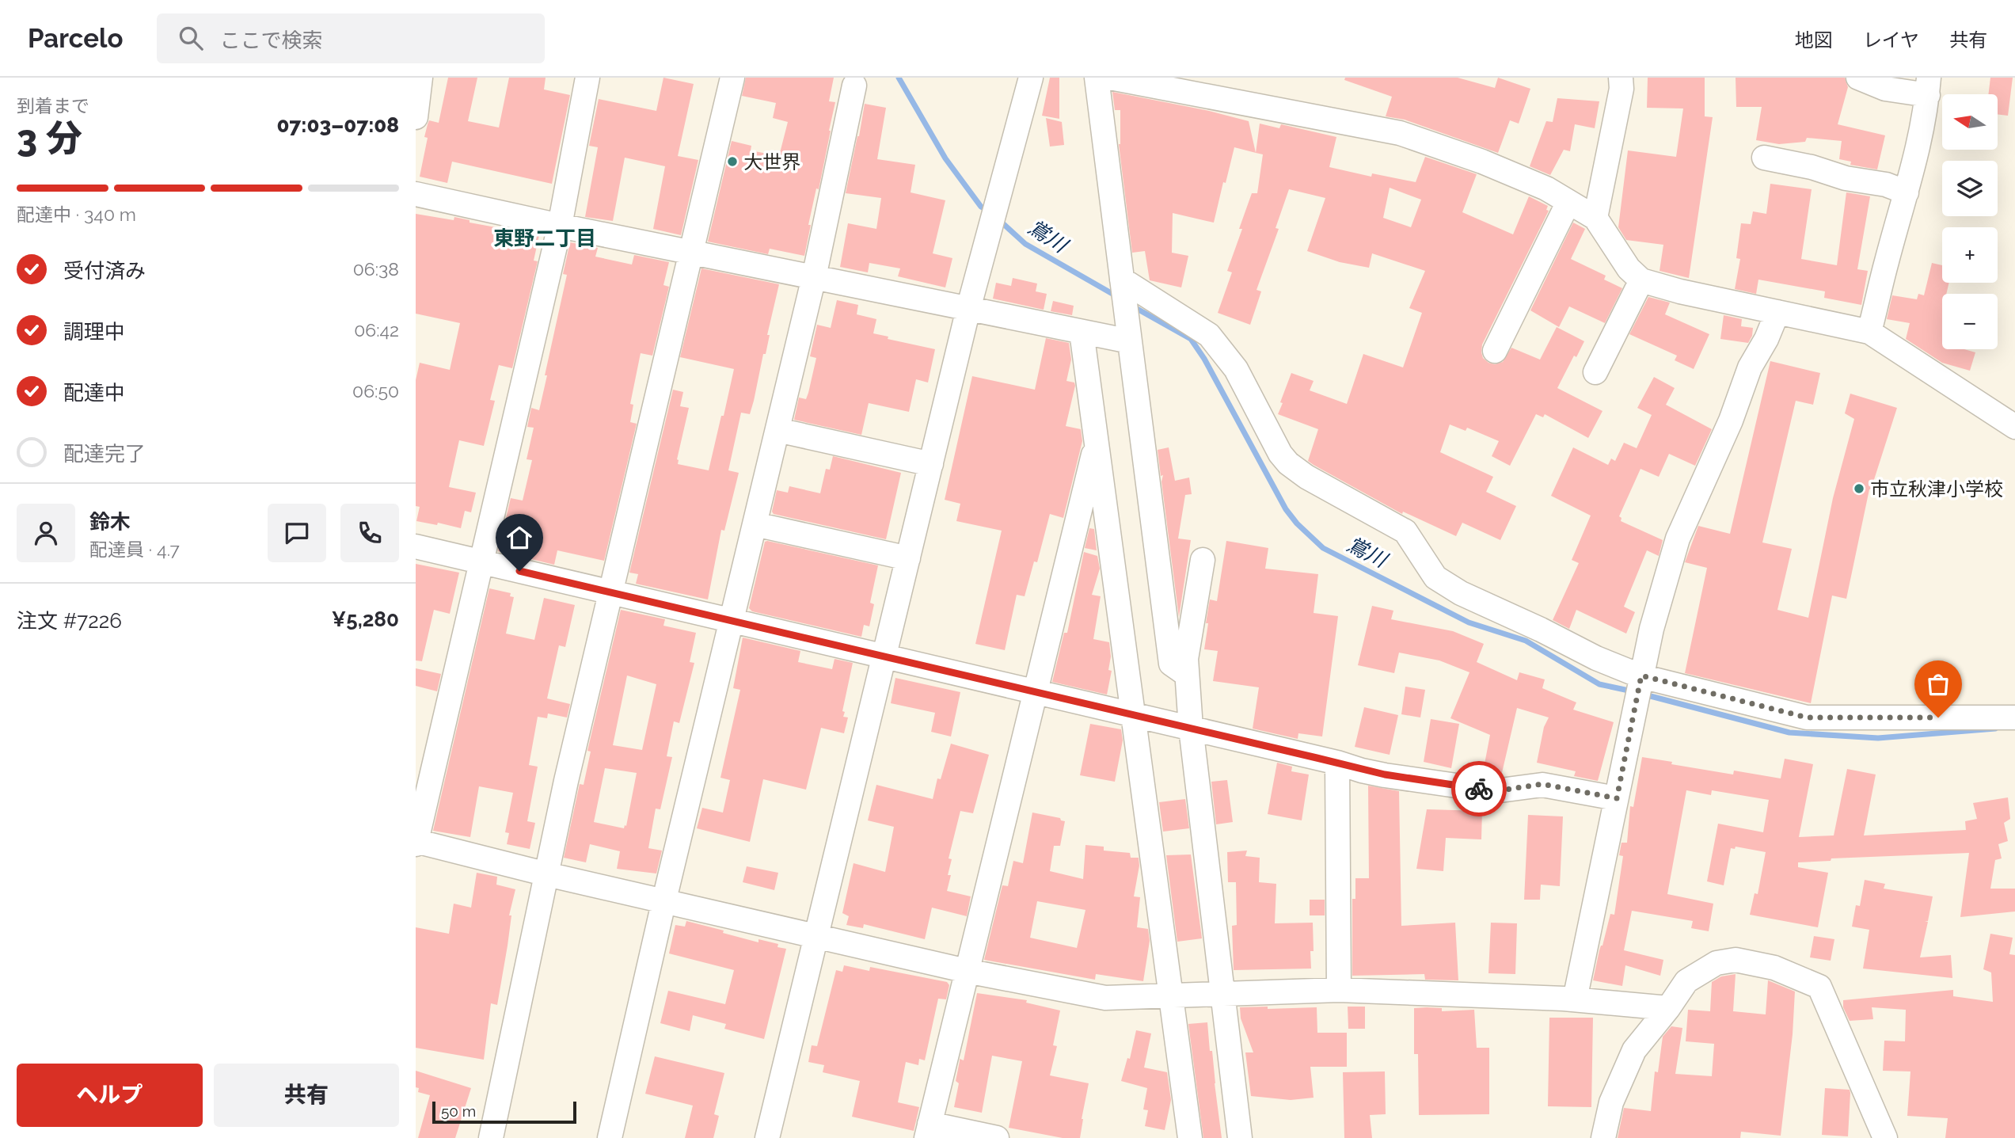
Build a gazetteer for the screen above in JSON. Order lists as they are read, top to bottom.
{
  "districts": ["東野二丁目"],
  "water": ["鴬川"],
  "places": ["大世界", "市立秋津小学校"],
  "scale_bar": "50 m",
  "north": "left",
  "page": {
    "header": "Parcelo",
    "search": "ここで検索",
    "nav": ["地図", "レイヤ", "共有"],
    "heading": ["3 分", "到着まで", "07:03–07:08"],
    "panel": [
      "鈴木",
      "配達員 · 4.7",
      "注文 #7226",
      "¥5,280"
    ],
    "map_buttons": ["+", "−"],
    "bar": "配達中 · 340 m",
    "list": [
      ["受付済み", "06:38"],
      ["調理中", "06:42"],
      ["配達中", "06:50"],
      "配達完了"
    ],
    "buttons": ["ヘルプ", "共有"],
    "scale": "50 m"
  }
}
